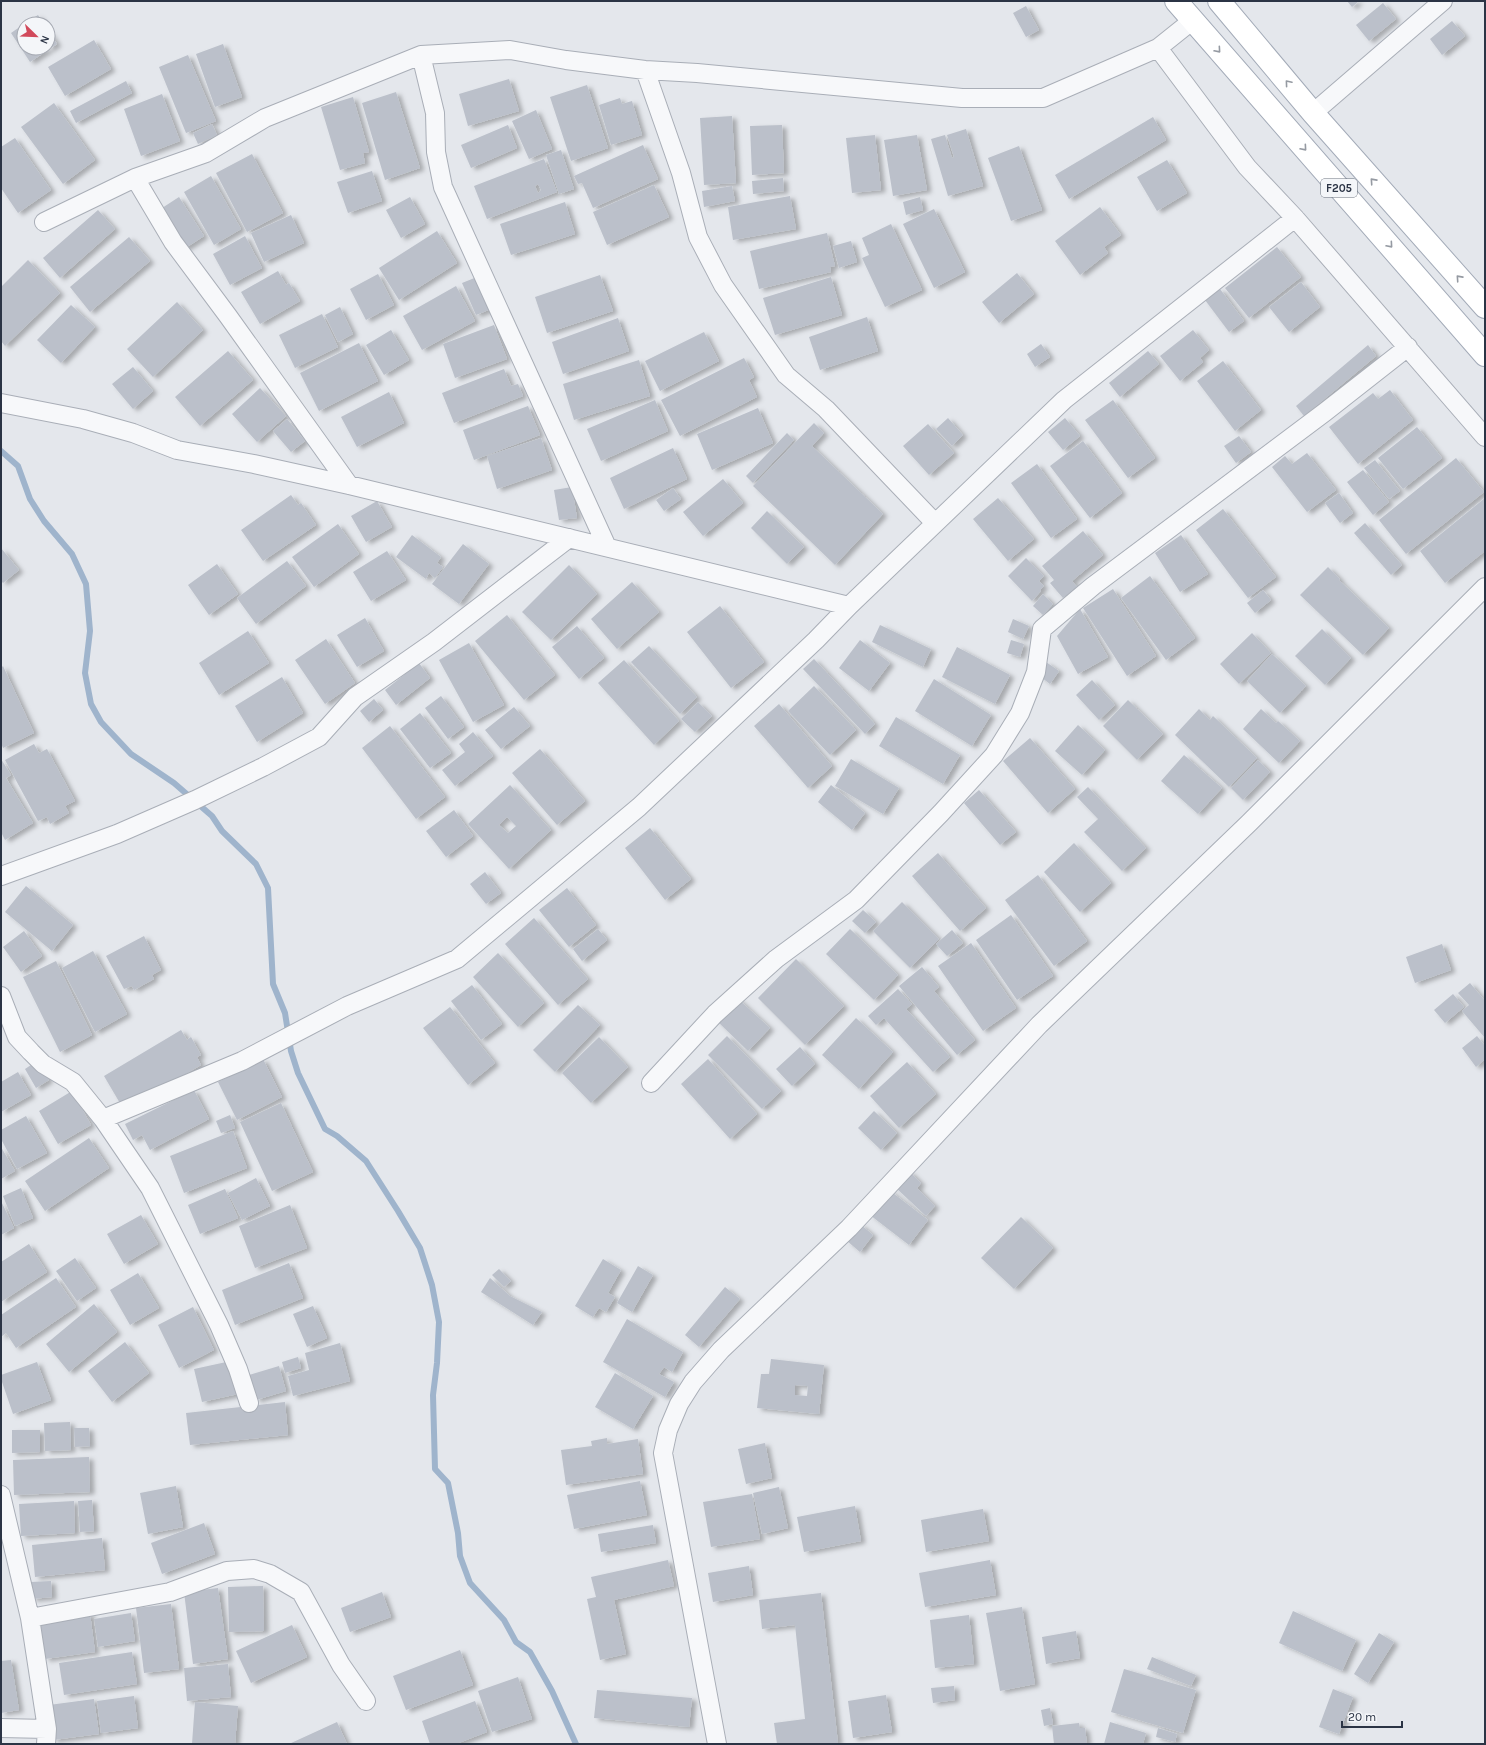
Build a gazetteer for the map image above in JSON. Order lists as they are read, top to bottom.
{
  "streets": {
    "main road": ["F205"]
  },
  "scale_bar": "20 m",
  "north": "bottom right"
}
